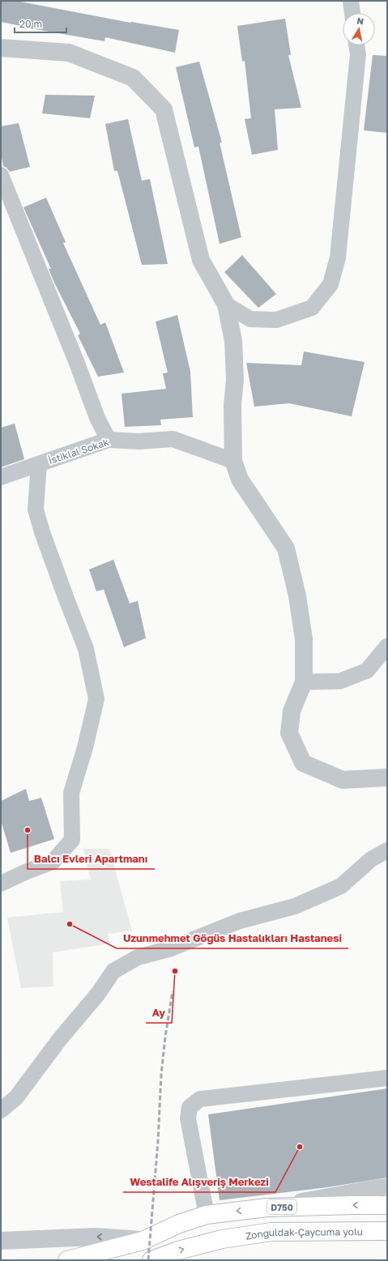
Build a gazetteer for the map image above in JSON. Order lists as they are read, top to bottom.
{
  "streets": {
    "highway": ["D750", "Zonguldak-Çaycuma yolu"],
    "street": ["İstiklal Sokak"]
  },
  "places": [
    "Balcı Evleri Apartmanı",
    "Uzunmehmet Göğüs Hastalıkları Hastanesi",
    "Ay",
    "Westalife Alışveriş Merkezi"
  ],
  "scale_bar": "20 m",
  "north": "top"
}
